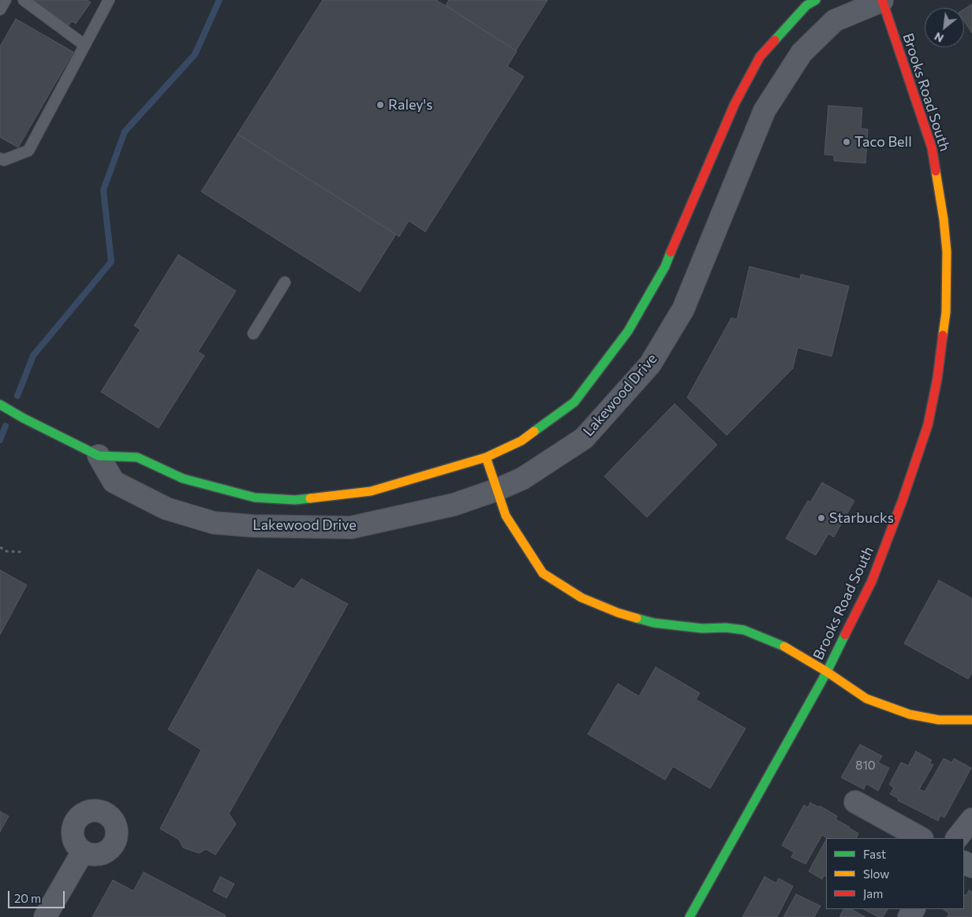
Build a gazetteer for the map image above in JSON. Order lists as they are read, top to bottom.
{
  "streets": {
    "street": ["Brooks Road South", "Lakewood Drive"]
  },
  "crossings": [
    ["Brooks Road South", "Lakewood Drive"]
  ],
  "places": ["Raley's", "Taco Bell", "Starbucks"],
  "house_numbers": ["810"],
  "legend": ["Fast", "Slow", "Jam"],
  "scale_bar": "20 m",
  "north": "bottom left"
}
